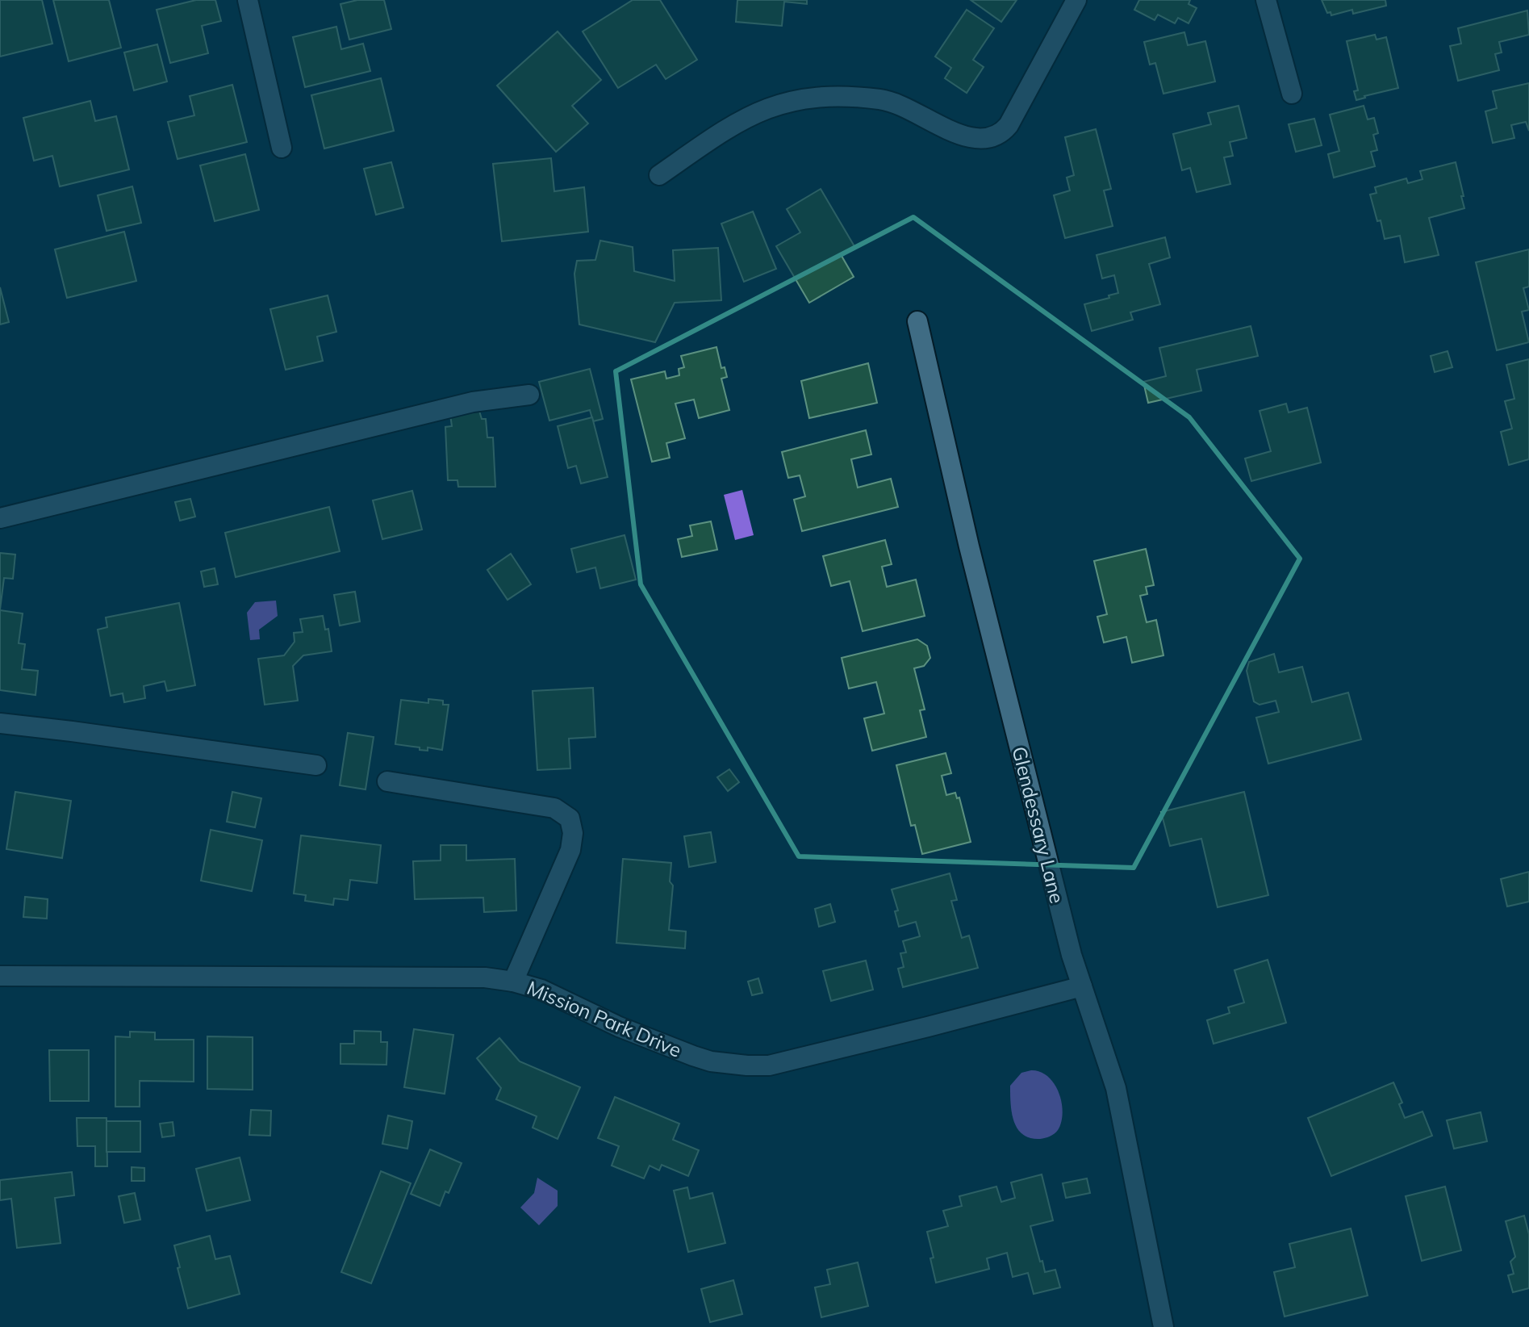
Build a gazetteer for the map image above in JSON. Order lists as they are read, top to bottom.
{
  "streets": {
    "street": ["Glendessary Lane", "Mission Park Drive"]
  },
  "crossings": [
    ["Glendessary Lane", "Mission Park Drive"]
  ]
}
